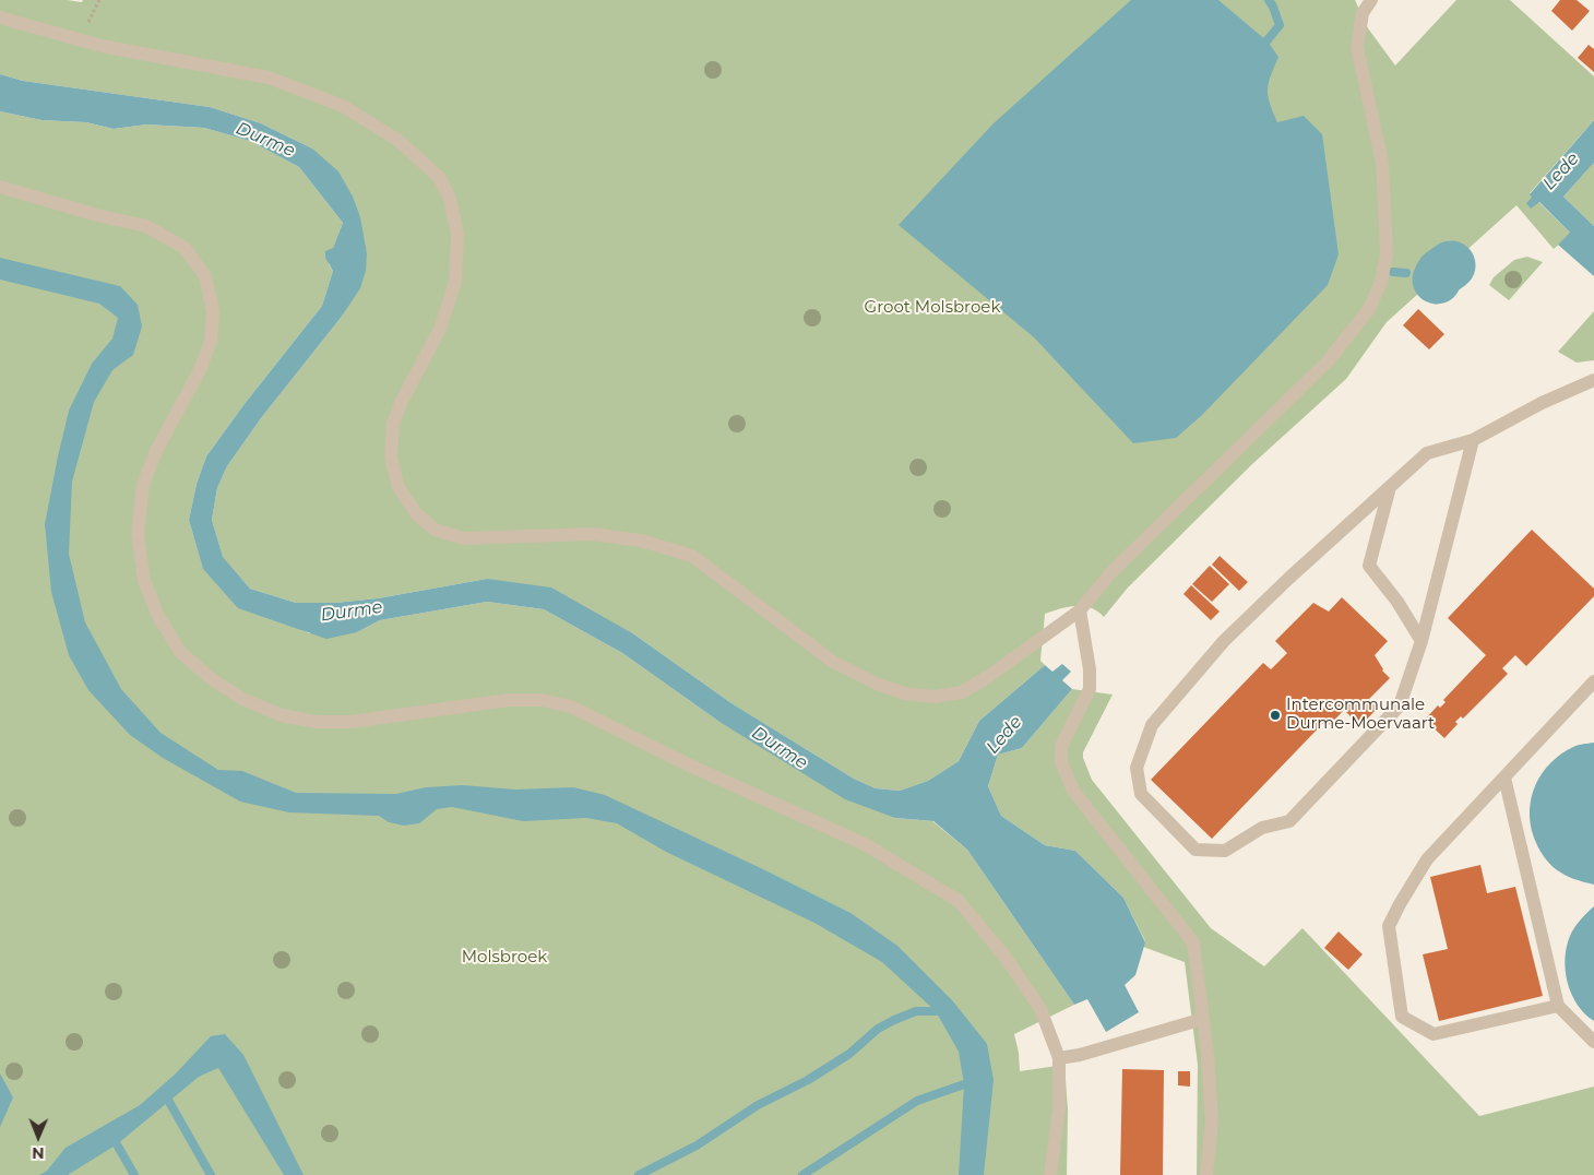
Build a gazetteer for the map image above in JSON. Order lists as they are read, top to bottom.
{
  "water": ["Durme", "Lede"],
  "parks": ["Groot Molsbroek", "Molsbroek"],
  "places": ["Intercommunale Durme-Moervaart"],
  "north": "bottom"
}
